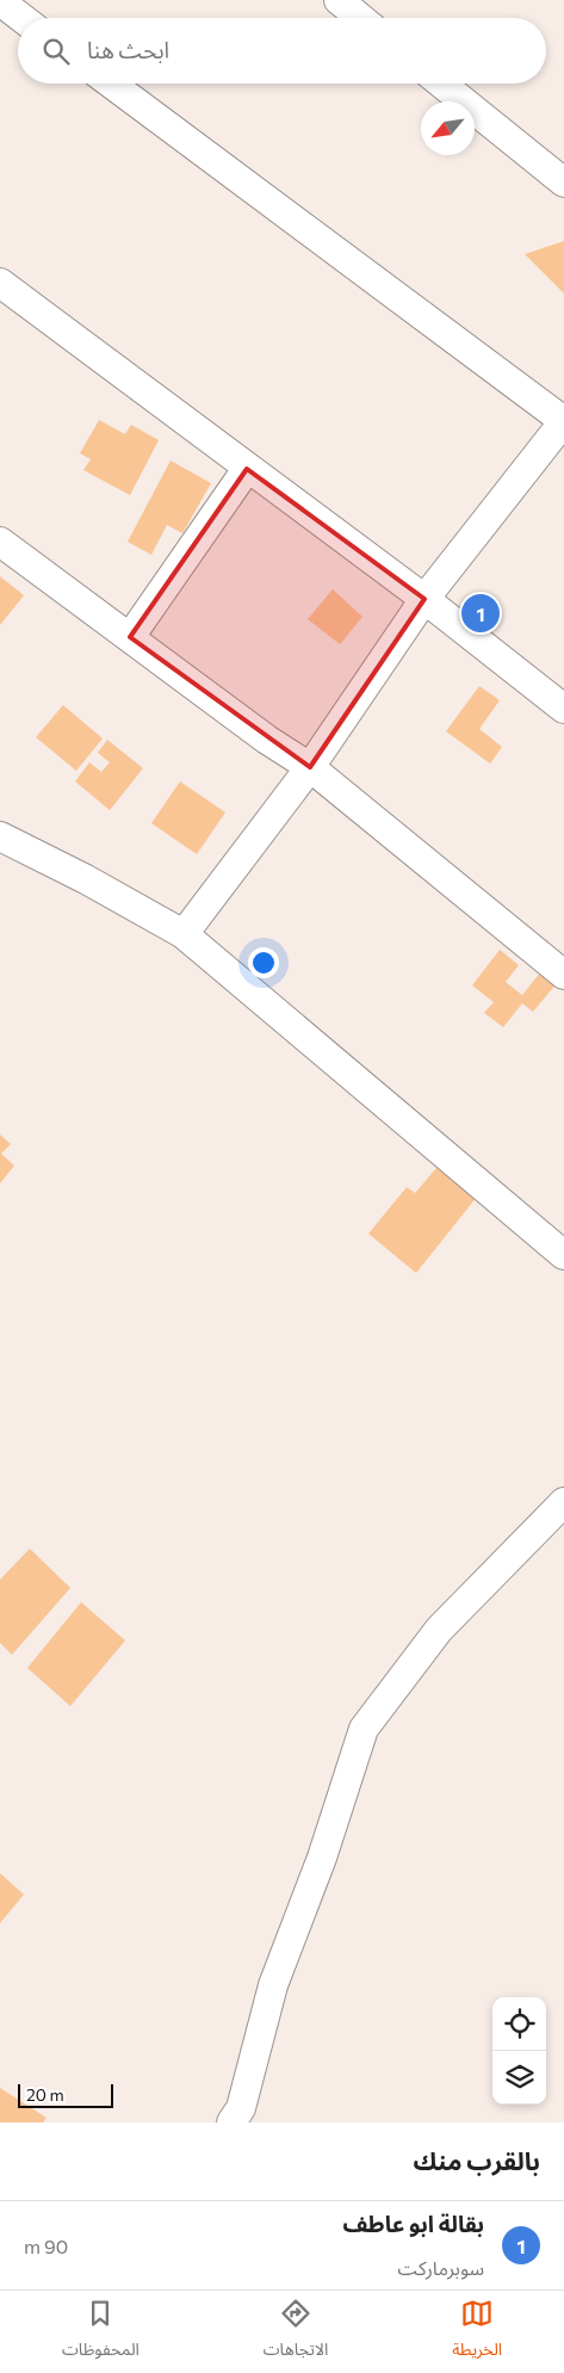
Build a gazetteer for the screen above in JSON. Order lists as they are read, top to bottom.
{
  "scale_bar": "20 m",
  "north": "bottom left",
  "page": {
    "search": "ابحث هنا",
    "pins": "1",
    "scale": "20 m",
    "heading": "بالقرب منك",
    "list": [
      {
        "mark": "1",
        "name": "بقالة ابو عاطف",
        "note": "سوبرماركت",
        "value": "90 m"
      }
    ],
    "nav": ["الخريطة", "الاتجاهات", "المحفوظات"]
  }
}
